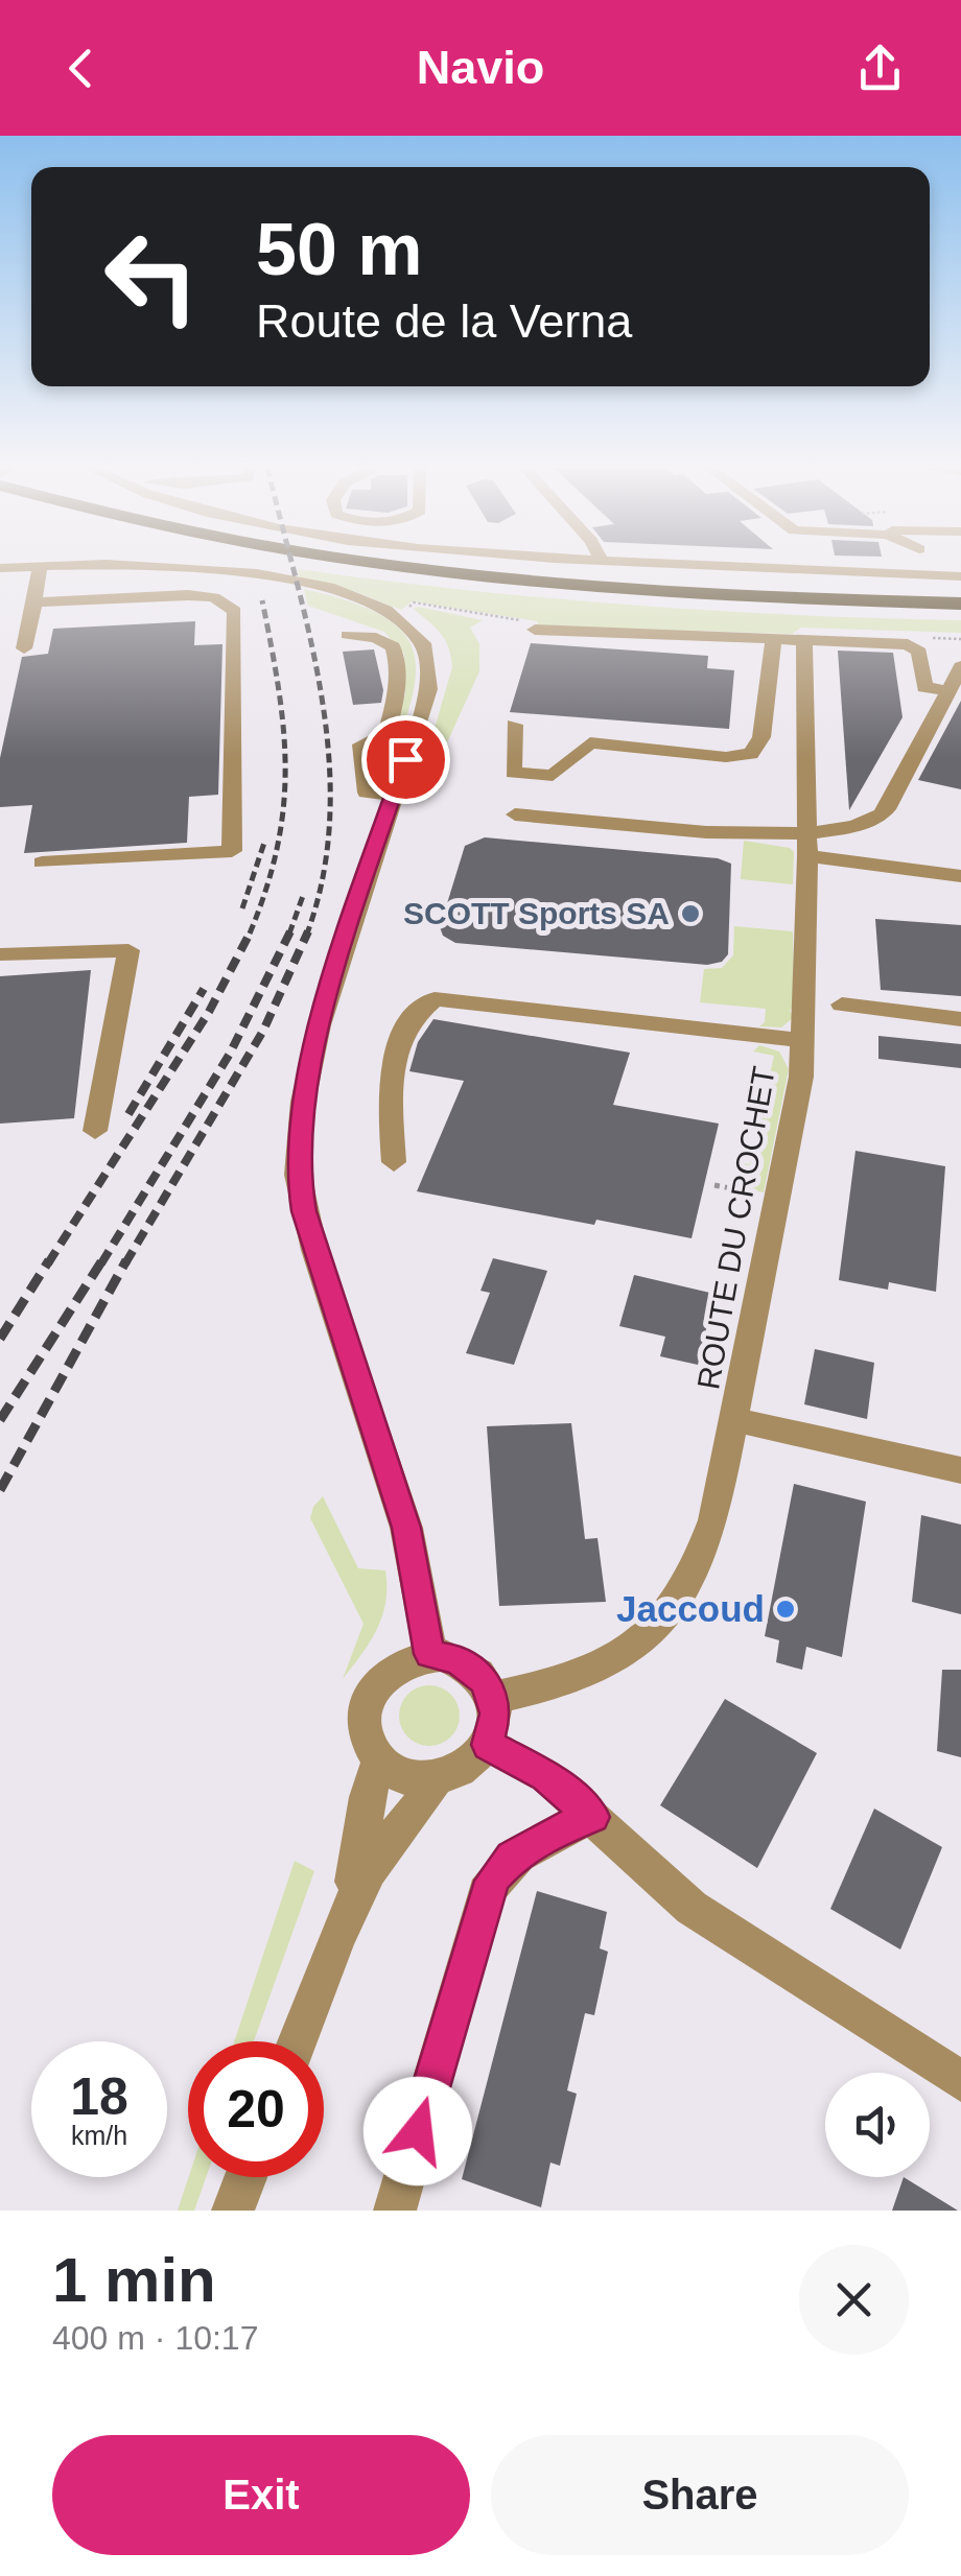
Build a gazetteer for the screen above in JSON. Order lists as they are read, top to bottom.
{
  "streets": {
    "street": ["ROUTE DU CROCHET"]
  },
  "places": ["SCOTT Sports SA", "Jaccoud"],
  "page": {
    "header": "Navio",
    "turn": ["50 m", "Route de la Verna"],
    "speed": "18 km/h",
    "limit": "20",
    "heading": ["1 min", "400 m · 10:17"],
    "buttons": ["Exit", "Share"]
  }
}
